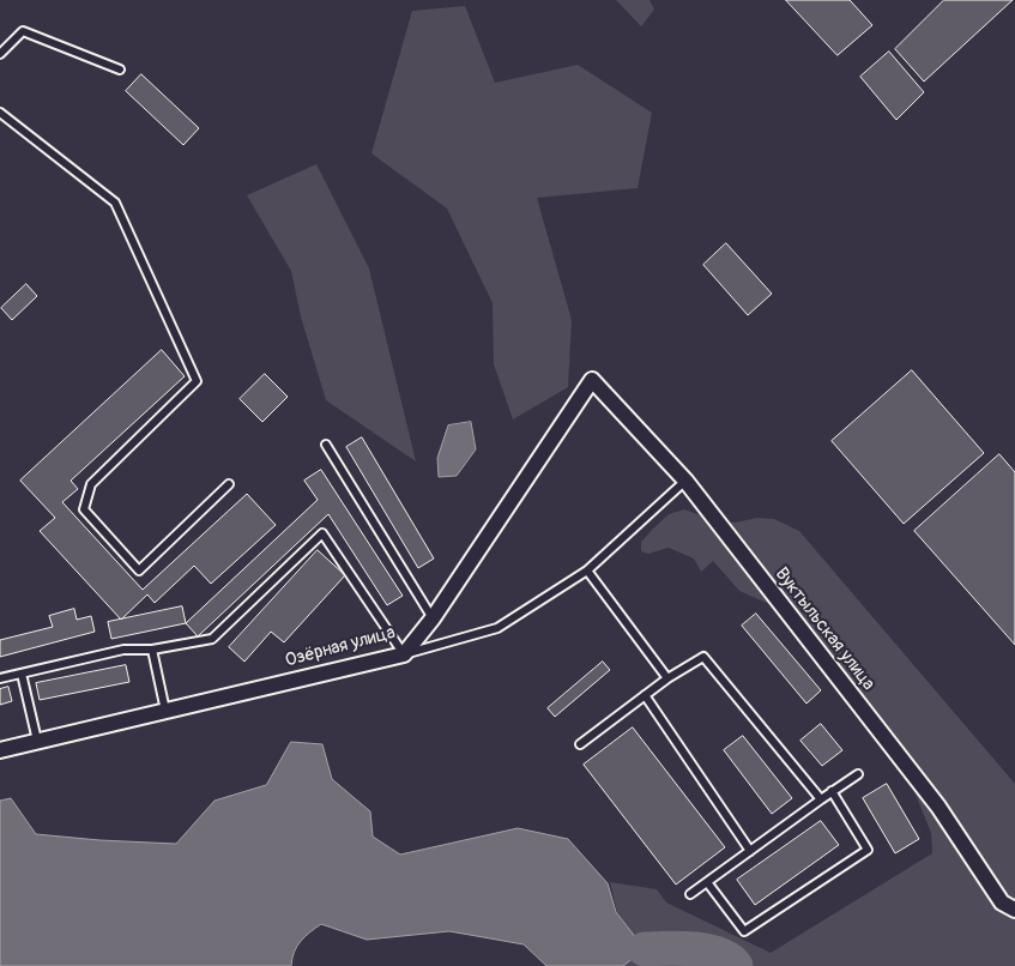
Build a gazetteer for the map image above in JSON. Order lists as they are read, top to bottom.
{
  "streets": {
    "street": ["Вуктыльская улица", "Озёрная улица"]
  },
  "crossings": [
    ["Вуктыльская улица", "Озёрная улица"]
  ]
}
